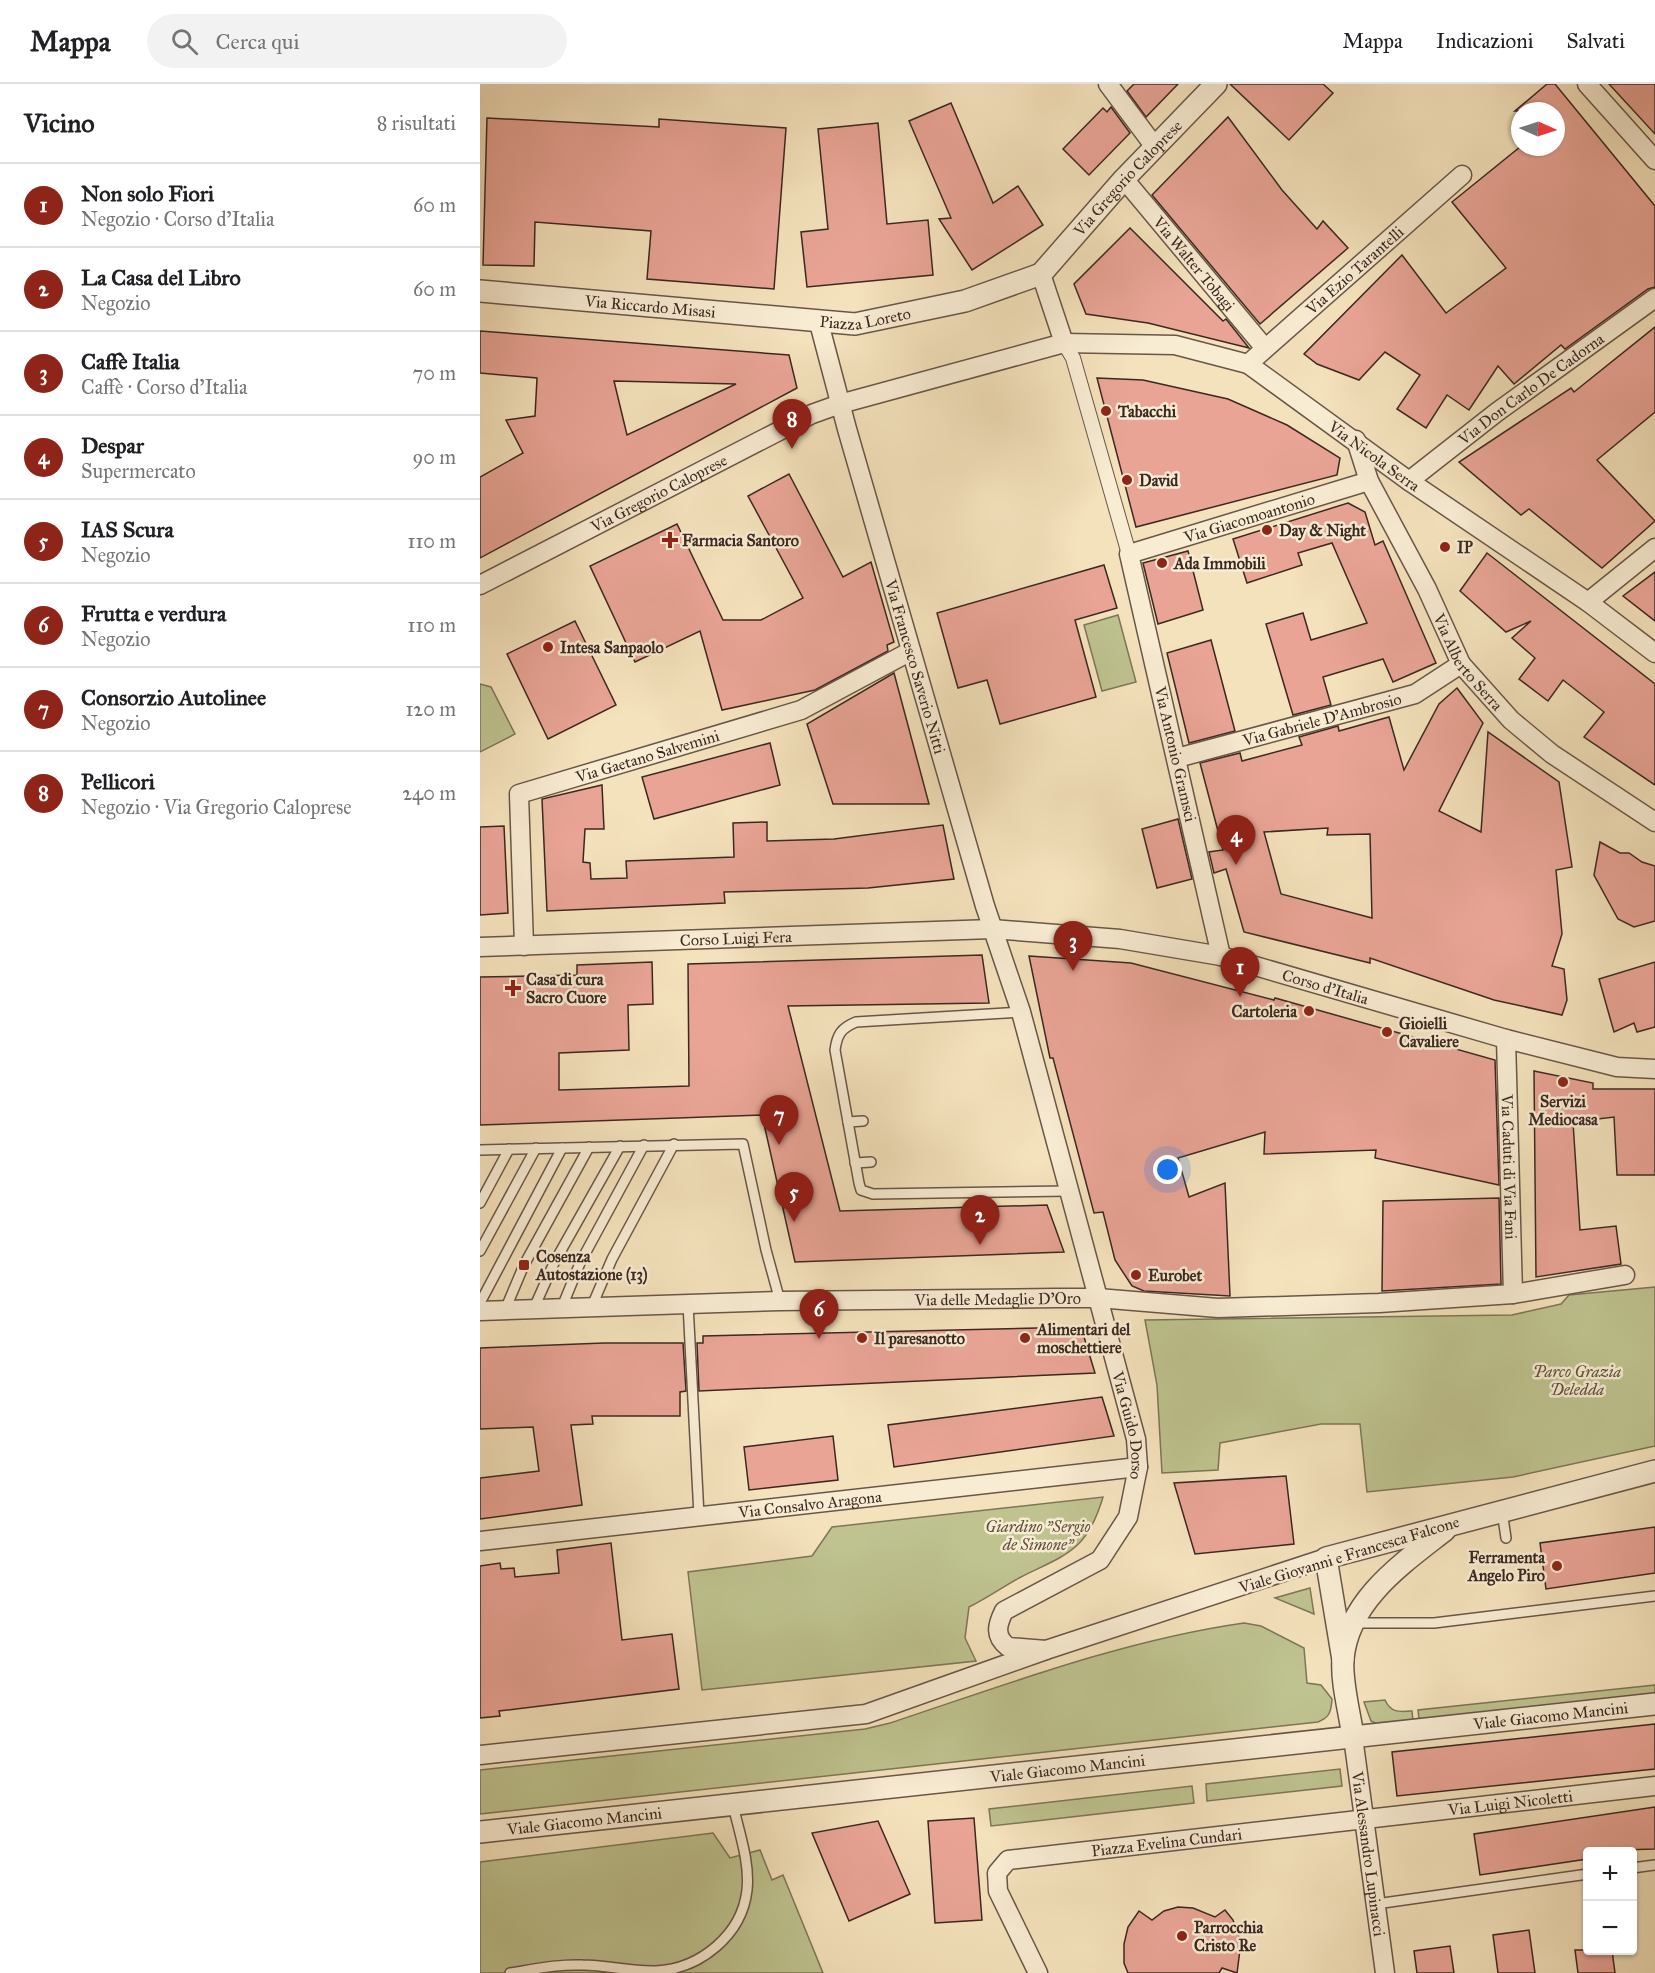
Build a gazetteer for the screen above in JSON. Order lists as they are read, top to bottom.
{
  "streets": {
    "street": [
      "Via Gregorio Caloprese",
      "Via Walter Tobagi",
      "Via Ezio Tarantelli",
      "Via Riccardo Misasi",
      "Piazza Loreto",
      "Via Don Carlo De Cadorna",
      "Via Nicola Serra",
      "Via Giacomoantonio",
      "Via Alberto Serra",
      "Via Francesco Saverio Nitti",
      "Via Gabriele D'Ambrosio",
      "Via Antonio Gramsci",
      "Via Gaetano Salvemini",
      "Corso Luigi Fera",
      "Corso d'Italia",
      "Via Caduti di Via Fani",
      "Via delle Medaglie D'Oro",
      "Via Guido Dorso",
      "Via Consalvo Aragona",
      "Viale Giovanni e Francesca Falcone",
      "Viale Giacomo Mancini",
      "Via Luigi Nicoletti",
      "Piazza Evelina Cundari",
      "Via Alessandro Lupinacci"
    ]
  },
  "crossings": [
    ["Via Gregorio Caloprese", "Via Walter Tobagi"],
    ["Via Gregorio Caloprese", "Piazza Loreto"],
    ["Via Gregorio Caloprese", "Via Francesco Saverio Nitti"],
    ["Via Walter Tobagi", "Via Ezio Tarantelli"],
    ["Via Ezio Tarantelli", "Via Nicola Serra"],
    ["Via Riccardo Misasi", "Piazza Loreto"],
    ["Piazza Loreto", "Via Francesco Saverio Nitti"],
    ["Via Don Carlo De Cadorna", "Via Nicola Serra"],
    ["Via Nicola Serra", "Via Alberto Serra"],
    ["Via Giacomoantonio", "Via Alberto Serra"],
    ["Via Giacomoantonio", "Via Antonio Gramsci"],
    ["Via Alberto Serra", "Via Gabriele D'Ambrosio"],
    ["Via Francesco Saverio Nitti", "Via Gaetano Salvemini"],
    ["Via Francesco Saverio Nitti", "Corso Luigi Fera"],
    ["Via Francesco Saverio Nitti", "Corso d'Italia"],
    ["Via Francesco Saverio Nitti", "Via Guido Dorso"],
    ["Via Gabriele D'Ambrosio", "Via Antonio Gramsci"],
    ["Via Antonio Gramsci", "Corso d'Italia"],
    ["Via Gaetano Salvemini", "Corso Luigi Fera"],
    ["Corso Luigi Fera", "Corso d'Italia"],
    ["Corso Luigi Fera", "Via Guido Dorso"],
    ["Corso d'Italia", "Via Caduti di Via Fani"],
    ["Corso d'Italia", "Via Guido Dorso"],
    ["Via Caduti di Via Fani", "Via delle Medaglie D'Oro"],
    ["Via delle Medaglie D'Oro", "Via Guido Dorso"],
    ["Via Guido Dorso", "Via Consalvo Aragona"],
    ["Via Guido Dorso", "Viale Giovanni e Francesca Falcone"],
    ["Viale Giacomo Mancini", "Via Alessandro Lupinacci"],
    ["Via Luigi Nicoletti", "Piazza Evelina Cundari"],
    ["Via Luigi Nicoletti", "Via Alessandro Lupinacci"],
    ["Piazza Evelina Cundari", "Via Alessandro Lupinacci"]
  ],
  "parks": ["Parco Grazia Deledda", "Giardino \"Sergio de Simone\""],
  "places": {
    "other": [
      "Tabacchi",
      "David",
      "Day & Night",
      "IP",
      "Ada Immobili",
      "Intesa Sanpaolo",
      "Cartoleria",
      "Gioielli Cavaliere",
      "Servizi Mediocasa",
      "Eurobet",
      "Il paresanotto",
      "Alimentari del moschettiere",
      "Ferramenta Angelo Piro",
      "Parrocchia Cristo Re"
    ],
    "health": ["Farmacia Santoro", "Casa di cura Sacro Cuore"],
    "transit": ["Cosenza Autostazione (13)"]
  },
  "north": "right",
  "page": {
    "header": "Mappa",
    "search": "Cerca qui",
    "nav": ["Mappa", "Indicazioni", "Salvati"],
    "heading": ["Vicino", "8 risultati"],
    "list": [
      {
        "mark": "1",
        "name": "Non solo Fiori",
        "note": "Negozio · Corso d'Italia",
        "value": "60 m"
      },
      {
        "mark": "2",
        "name": "La Casa del Libro",
        "note": "Negozio",
        "value": "60 m"
      },
      {
        "mark": "3",
        "name": "Caffè Italia",
        "note": "Caffè · Corso d'Italia",
        "value": "70 m"
      },
      {
        "mark": "4",
        "name": "Despar",
        "note": "Supermercato",
        "value": "90 m"
      },
      {
        "mark": "5",
        "name": "IAS Scura",
        "note": "Negozio",
        "value": "110 m"
      },
      {
        "mark": "6",
        "name": "Frutta e verdura",
        "note": "Negozio",
        "value": "110 m"
      },
      {
        "mark": "7",
        "name": "Consorzio Autolinee",
        "note": "Negozio",
        "value": "120 m"
      },
      {
        "mark": "8",
        "name": "Pellicori",
        "note": "Negozio · Via Gregorio Caloprese",
        "value": "240 m"
      }
    ],
    "pins": [
      "8",
      "4",
      "3",
      "1",
      "7",
      "5",
      "2",
      "6"
    ],
    "map_buttons": ["+", "−"]
  }
}
